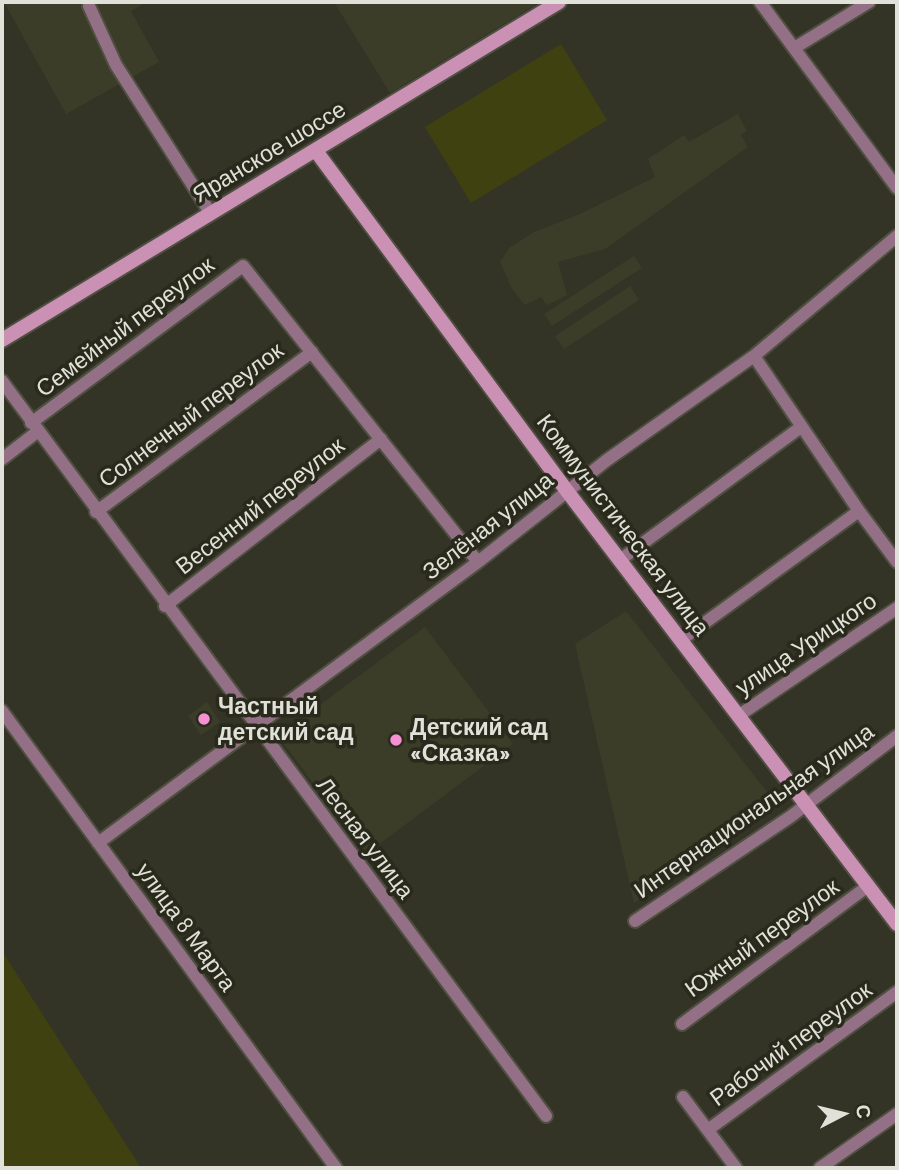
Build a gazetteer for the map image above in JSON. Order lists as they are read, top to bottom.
{
  "streets": {
    "street": [
      "Яранское шоссе",
      "Семейный переулок",
      "Солнечный переулок",
      "Весенний переулок",
      "Коммунистическая улица",
      "Зелёная улица",
      "улица Урицкого",
      "Интернациональная улица",
      "Лесная улица",
      "улица 8 Марта",
      "Южный переулок",
      "Рабочий переулок"
    ]
  },
  "crossings": [
    ["Яранское шоссе", "Коммунистическая улица"],
    ["Семейный переулок", "Солнечный переулок"],
    ["Семейный переулок", "Лесная улица"],
    ["Солнечный переулок", "Лесная улица"],
    ["Весенний переулок", "Лесная улица"],
    ["Коммунистическая улица", "Зелёная улица"],
    ["Коммунистическая улица", "улица Урицкого"],
    ["Коммунистическая улица", "Интернациональная улица"],
    ["Коммунистическая улица", "Южный переулок"],
    ["Зелёная улица", "Лесная улица"],
    ["Зелёная улица", "улица 8 Марта"]
  ],
  "places": ["Частный детский сад", "Детский сад «Сказка»"],
  "north": "right"
}
